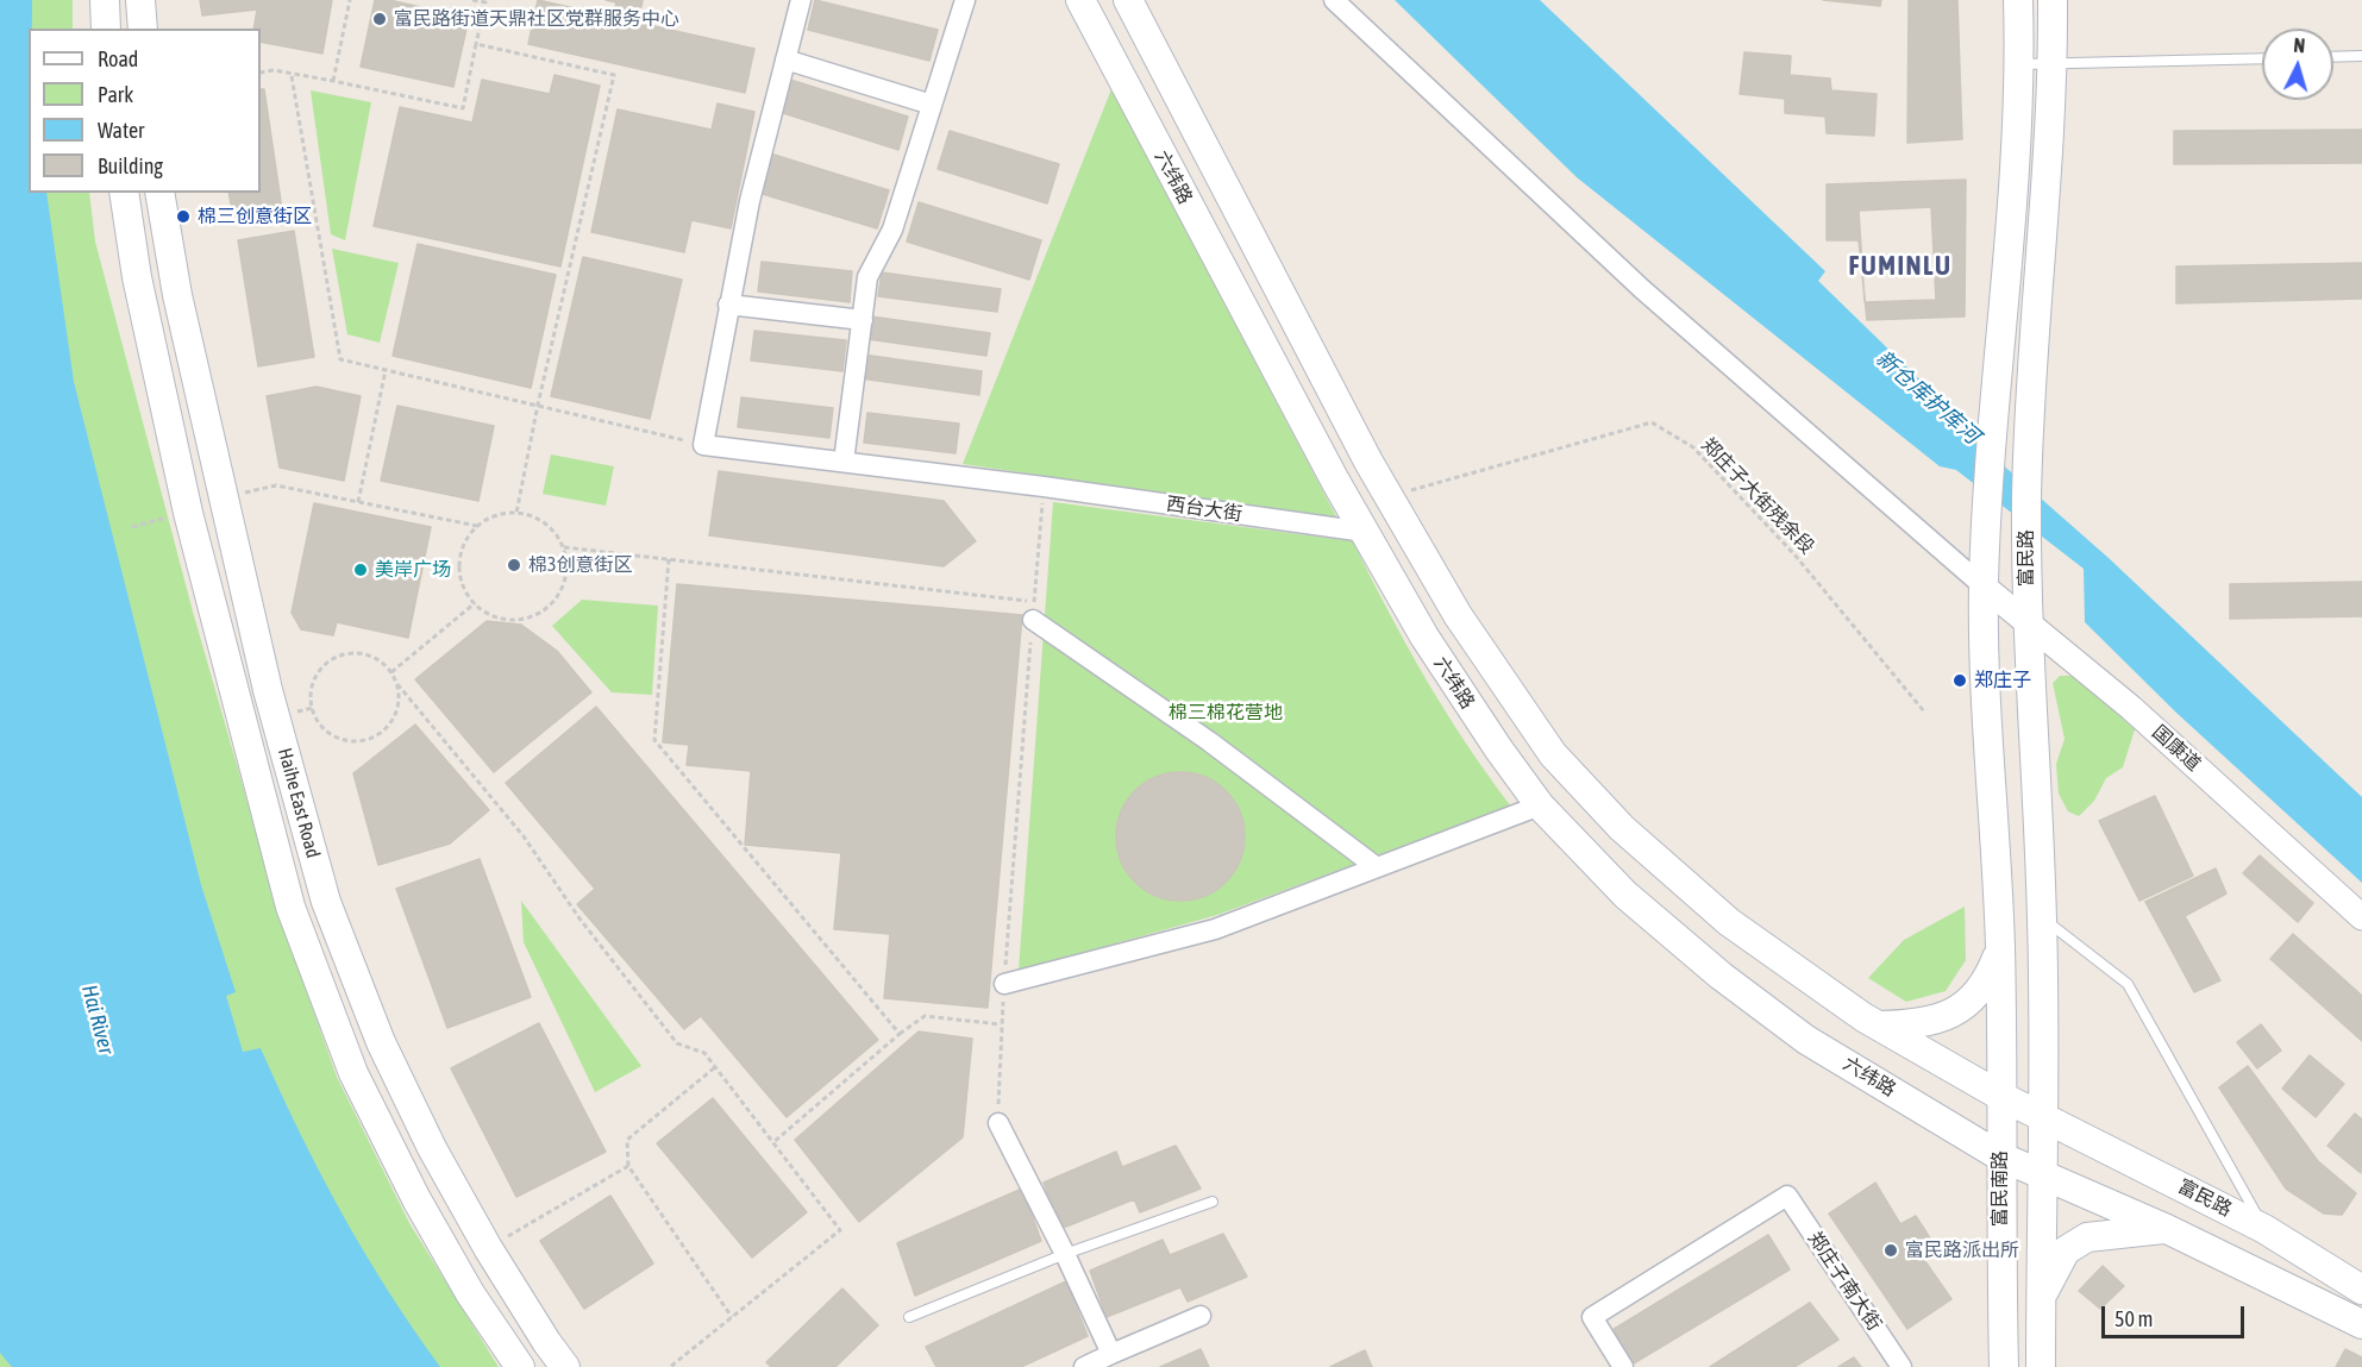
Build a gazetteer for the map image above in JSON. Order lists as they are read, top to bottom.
{
  "streets": {
    "main road": [
      "六纬路",
      "富民路",
      "Haihe East Road",
      "富民南路"
    ],
    "street": ["西台大街", "国康道", "郑庄子南大街"],
    "path": ["郑庄子大街残余段"]
  },
  "crossings": [
    ["六纬路", "郑庄子大街残余段"],
    ["六纬路", "西台大街"],
    ["六纬路", "富民路"],
    ["六纬路", "富民南路"],
    ["富民路", "国康道"],
    ["富民路", "富民南路"]
  ],
  "districts": ["FUMINLU"],
  "water": ["新仓库护库河", "Hai River"],
  "parks": ["棉三棉花营地"],
  "places": [
    "富民路街道天鼎社区党群服务中心",
    "棉三创意街区",
    "棉3创意街区",
    "美岸广场",
    "郑庄子",
    "富民路派出所"
  ],
  "legend": [
    "Road",
    "Park",
    "Water",
    "Building"
  ],
  "scale_bar": "50 m",
  "north": "top"
}
